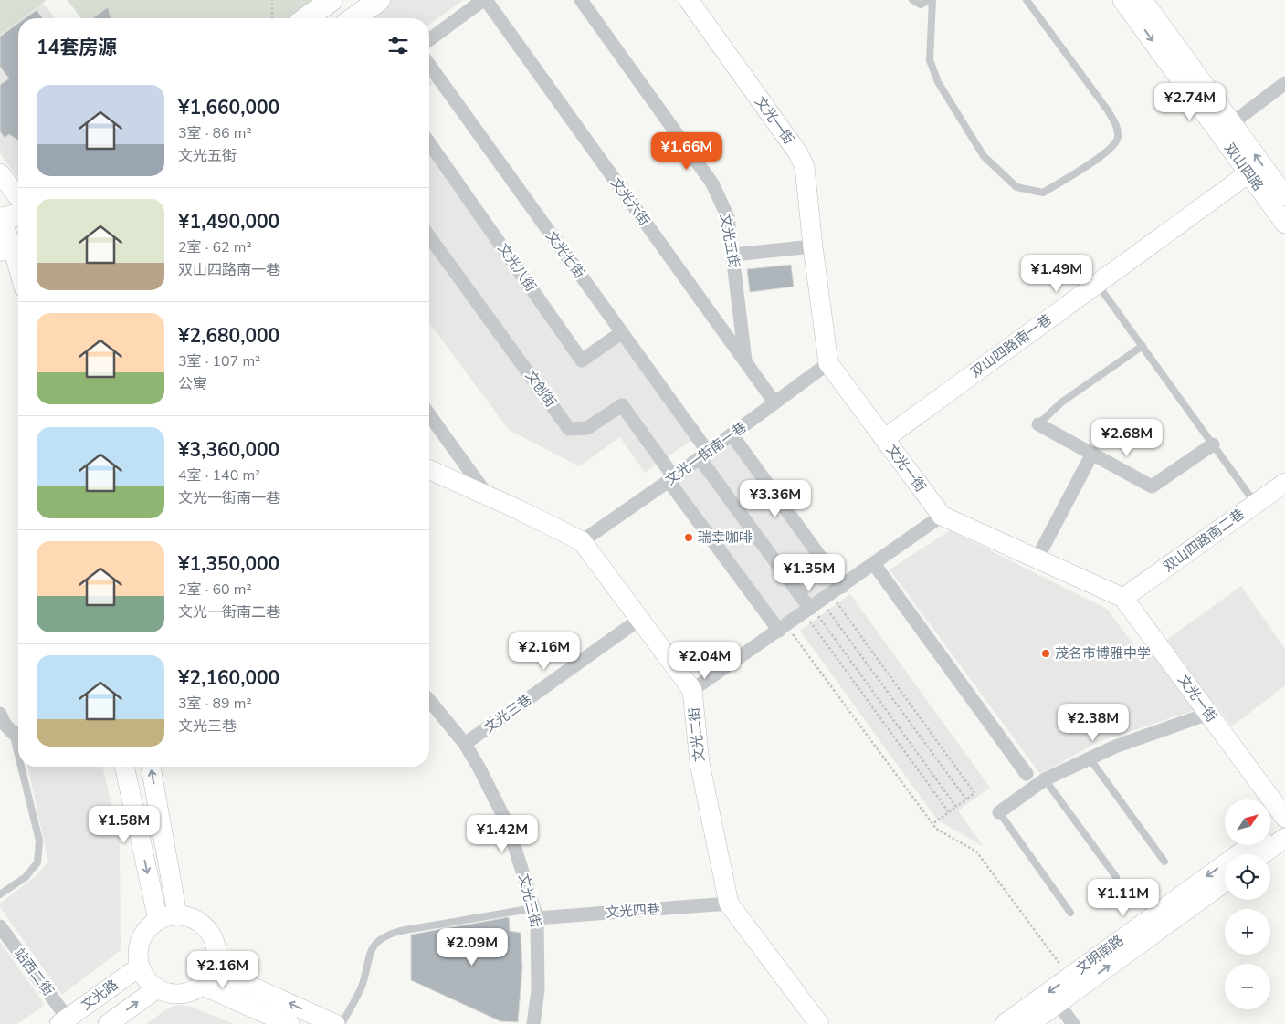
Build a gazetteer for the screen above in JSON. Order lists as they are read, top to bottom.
{
  "streets": {
    "street": [
      "文光一街",
      "双山四路",
      "文光六街",
      "文光五街",
      "文光七街",
      "文光八街",
      "双山四路南一巷",
      "文创街",
      "文光一街南一巷",
      "双山四路南二巷",
      "文光三巷",
      "文光二街",
      "文光三街",
      "文光四巷",
      "文明南路",
      "站西二街",
      "文光路"
    ]
  },
  "crossings": [
    ["文光一街", "双山四路南一巷"],
    ["文光一街", "文光一街南一巷"],
    ["文光一街", "双山四路南二巷"],
    ["文光一街", "文明南路"],
    ["双山四路", "双山四路南一巷"],
    ["文光六街", "文光五街"],
    ["文光六街", "文光一街南一巷"],
    ["文光七街", "文光八街"],
    ["文光七街", "文光一街南一巷"],
    ["文创街", "文光一街南一巷"],
    ["文光一街南一巷", "文光二街"],
    ["文光三巷", "文光二街"],
    ["文光三巷", "文光三街"],
    ["文光二街", "文光四巷"],
    ["文光三街", "文光四巷"],
    ["站西二街", "文光路"]
  ],
  "places": ["瑞幸咖啡", "茂名市博雅中学"],
  "north": "top right",
  "page": {
    "heading": "14套房源",
    "list": [
      {
        "name": "¥1,660,000",
        "note": "3室 · 86 m² · 文光五街"
      },
      {
        "name": "¥1,490,000",
        "note": "2室 · 62 m² · 双山四路南一巷"
      },
      {
        "name": "¥2,680,000",
        "note": "3室 · 107 m² · 公寓"
      },
      {
        "name": "¥3,360,000",
        "note": "4室 · 140 m² · 文光一街南一巷"
      },
      {
        "name": "¥1,350,000",
        "note": "2室 · 60 m² · 文光一街南二巷"
      },
      {
        "name": "¥2,160,000",
        "note": "3室 · 89 m² · 文光三巷"
      }
    ],
    "price": [
      "¥2.74M",
      "¥1.66M",
      "¥1.49M",
      "¥2.68M",
      "¥3.36M",
      "¥1.35M",
      "¥2.16M",
      "¥2.04M",
      "¥2.38M",
      "¥1.58M",
      "¥1.42M",
      "¥1.11M",
      "¥2.09M",
      "¥2.16M"
    ],
    "map_buttons": ["+", "−"]
  }
}
